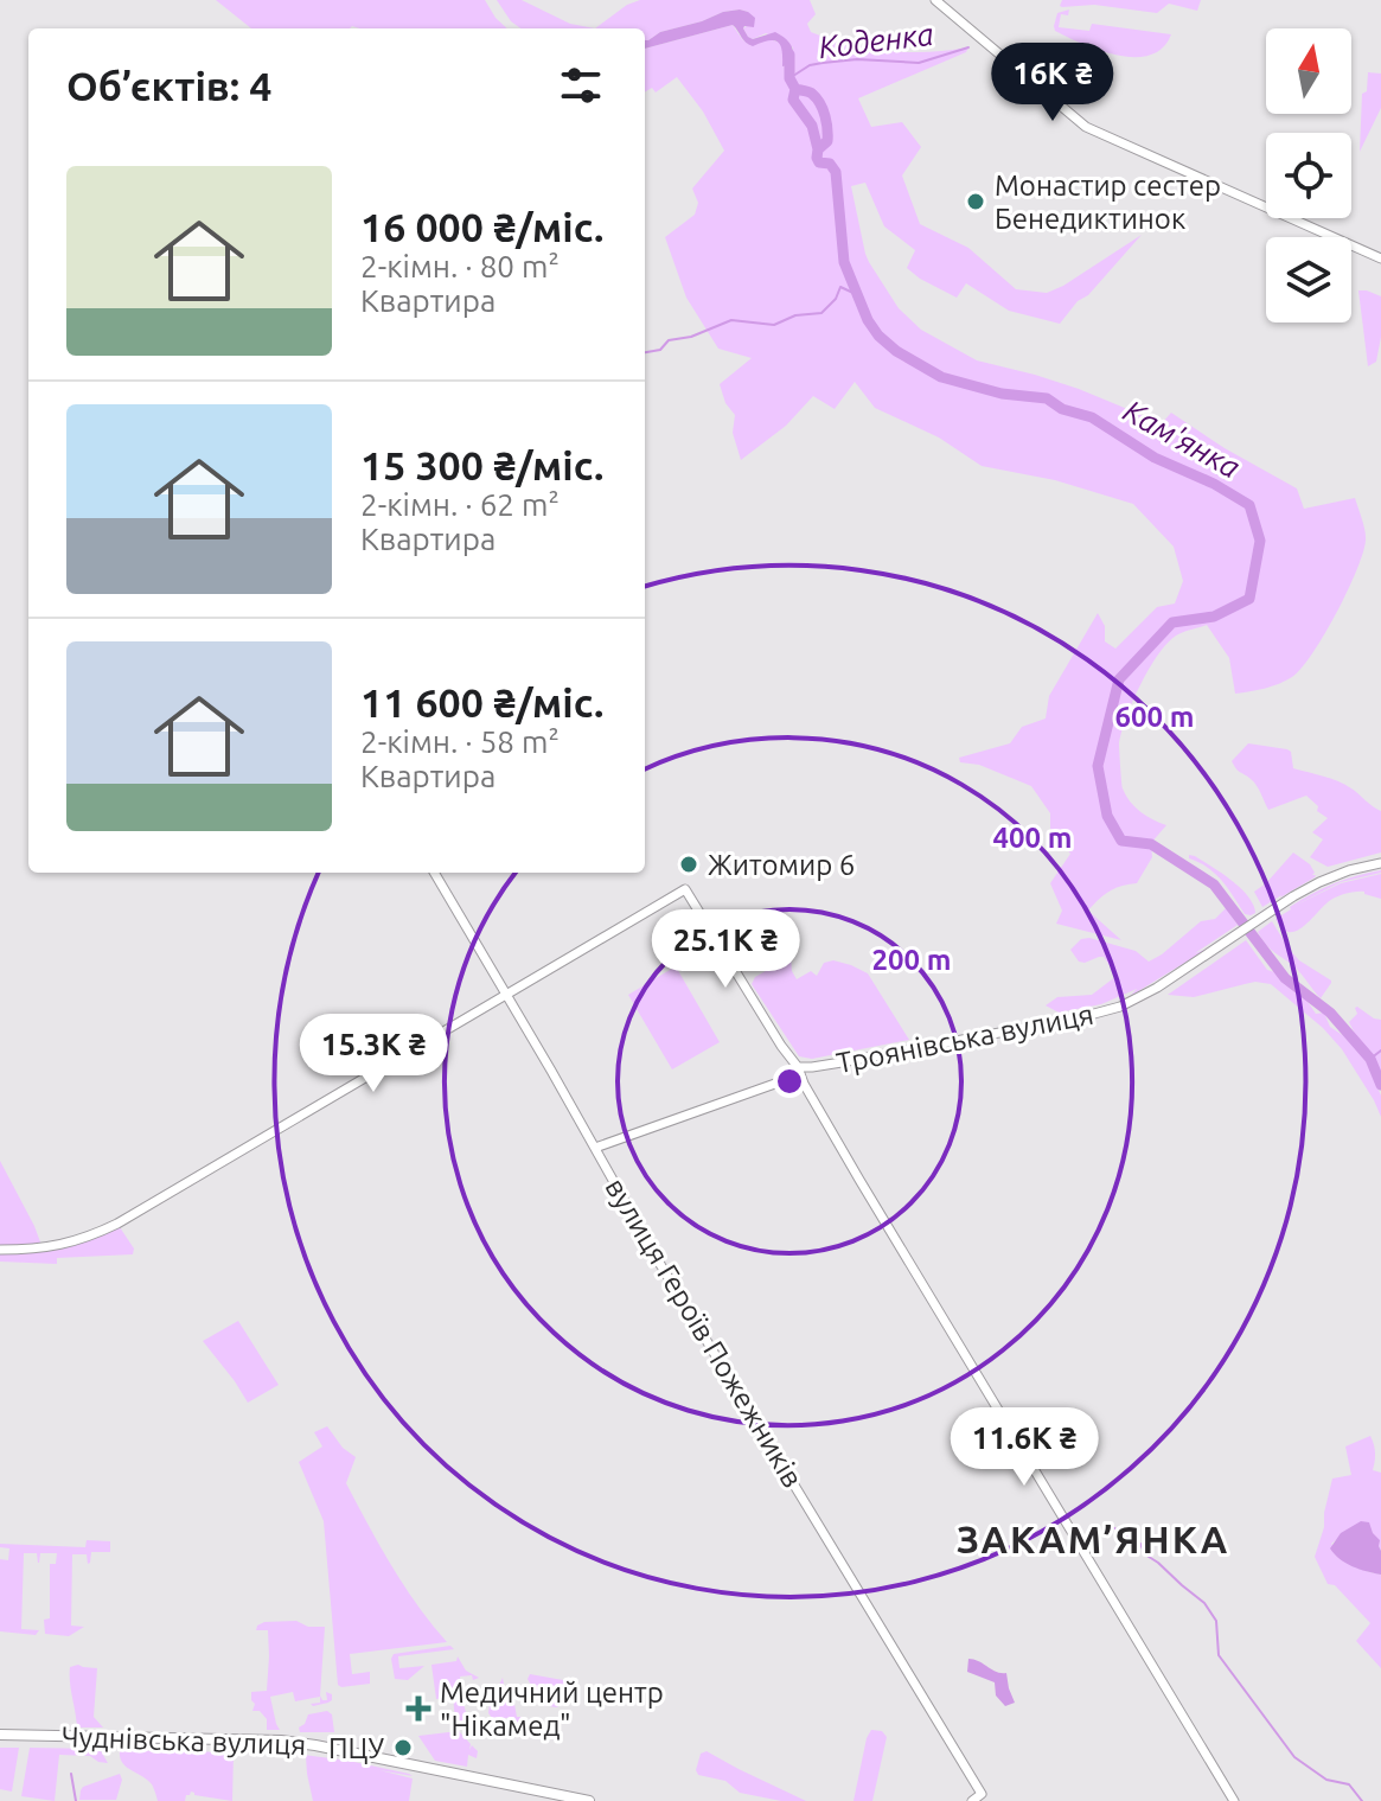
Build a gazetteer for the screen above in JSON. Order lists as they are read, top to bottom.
{
  "streets": {
    "main road": ["Чуднівська вулиця"],
    "street": ["Троянівська вулиця", "вулиця Героїв Пожежників"]
  },
  "crossings": [
    ["Троянівська вулиця", "вулиця Героїв Пожежників"]
  ],
  "districts": ["ЗАКАМ’ЯНКА"],
  "water": ["Коденка", "Кам'янка"],
  "places": {
    "other": ["Монастир сестер Бенедиктинок", "Житомир 6", "ПЦУ"],
    "health": ["Медичний центр \"Нікамед\""]
  },
  "north": "top",
  "page": {
    "heading": "Об’єктів: 4",
    "price": [
      "16K ₴",
      "25.1K ₴",
      "15.3K ₴",
      "11.6K ₴"
    ],
    "list": [
      {
        "name": "16 000 ₴/міс.",
        "note": "2-кімн. · 80 m² · Квартира"
      },
      {
        "name": "15 300 ₴/міс.",
        "note": "2-кімн. · 62 m² · Квартира"
      },
      {
        "name": "11 600 ₴/міс.",
        "note": "2-кімн. · 58 m² · Квартира"
      }
    ]
  },
  "rings": ["600 m", "400 m", "200 m"]
}
